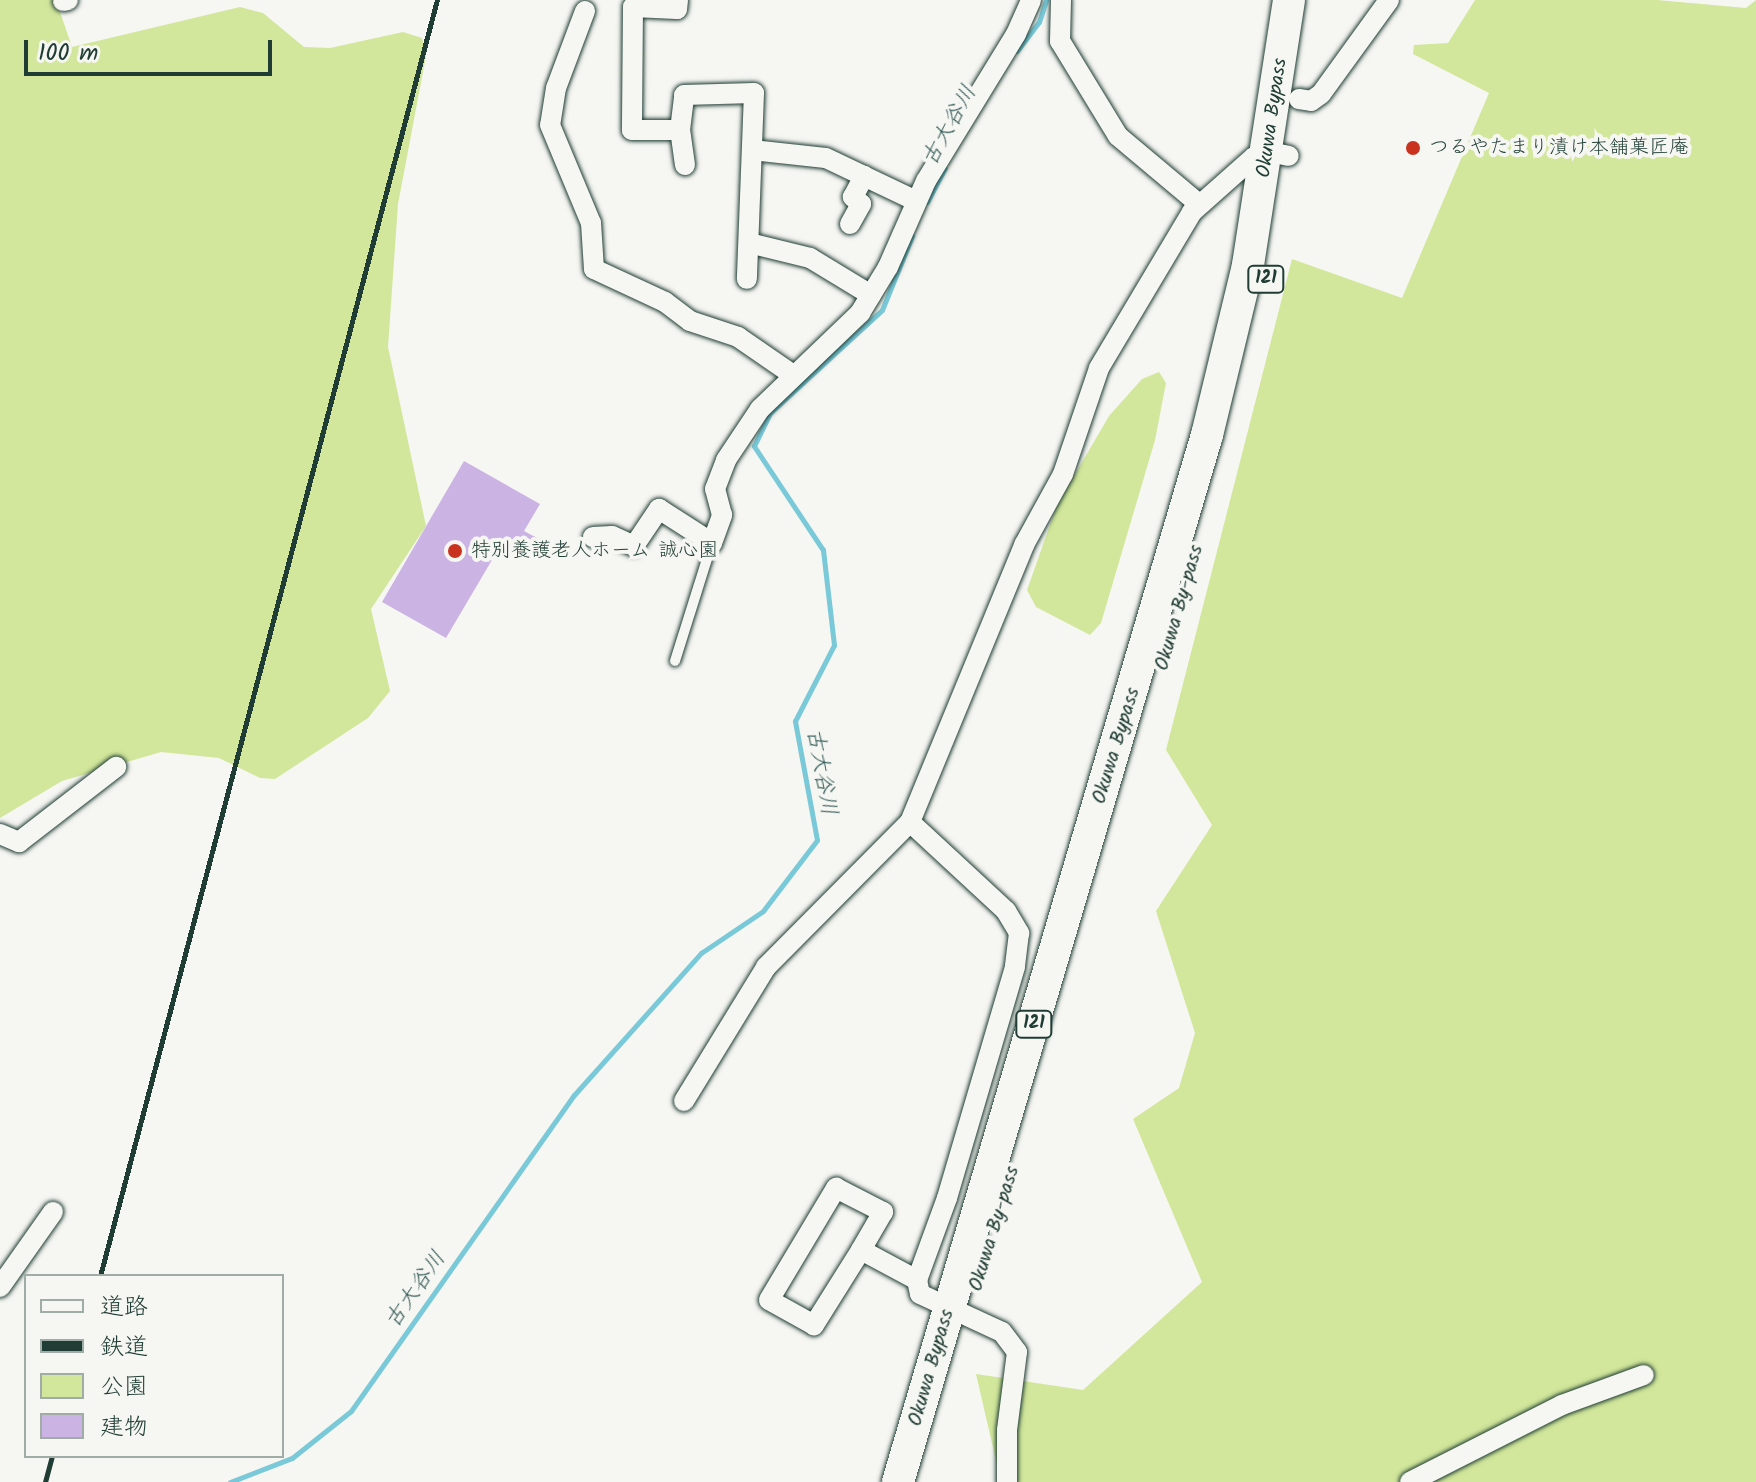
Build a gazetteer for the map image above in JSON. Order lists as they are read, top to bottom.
{
  "streets": {
    "highway": ["Okuwa Bypass", "121", "Okuwa By-pass"]
  },
  "crossings": [
    ["Okuwa Bypass", "121"],
    ["Okuwa Bypass", "Okuwa By-pass"]
  ],
  "water": ["古大谷川"],
  "places": ["つるやたまり漬け本舗菓匠庵", "特別養護老人ホーム 誠心園"],
  "legend": [
    "道路",
    "鉄道",
    "公園",
    "建物"
  ],
  "scale_bar": "100 m"
}
